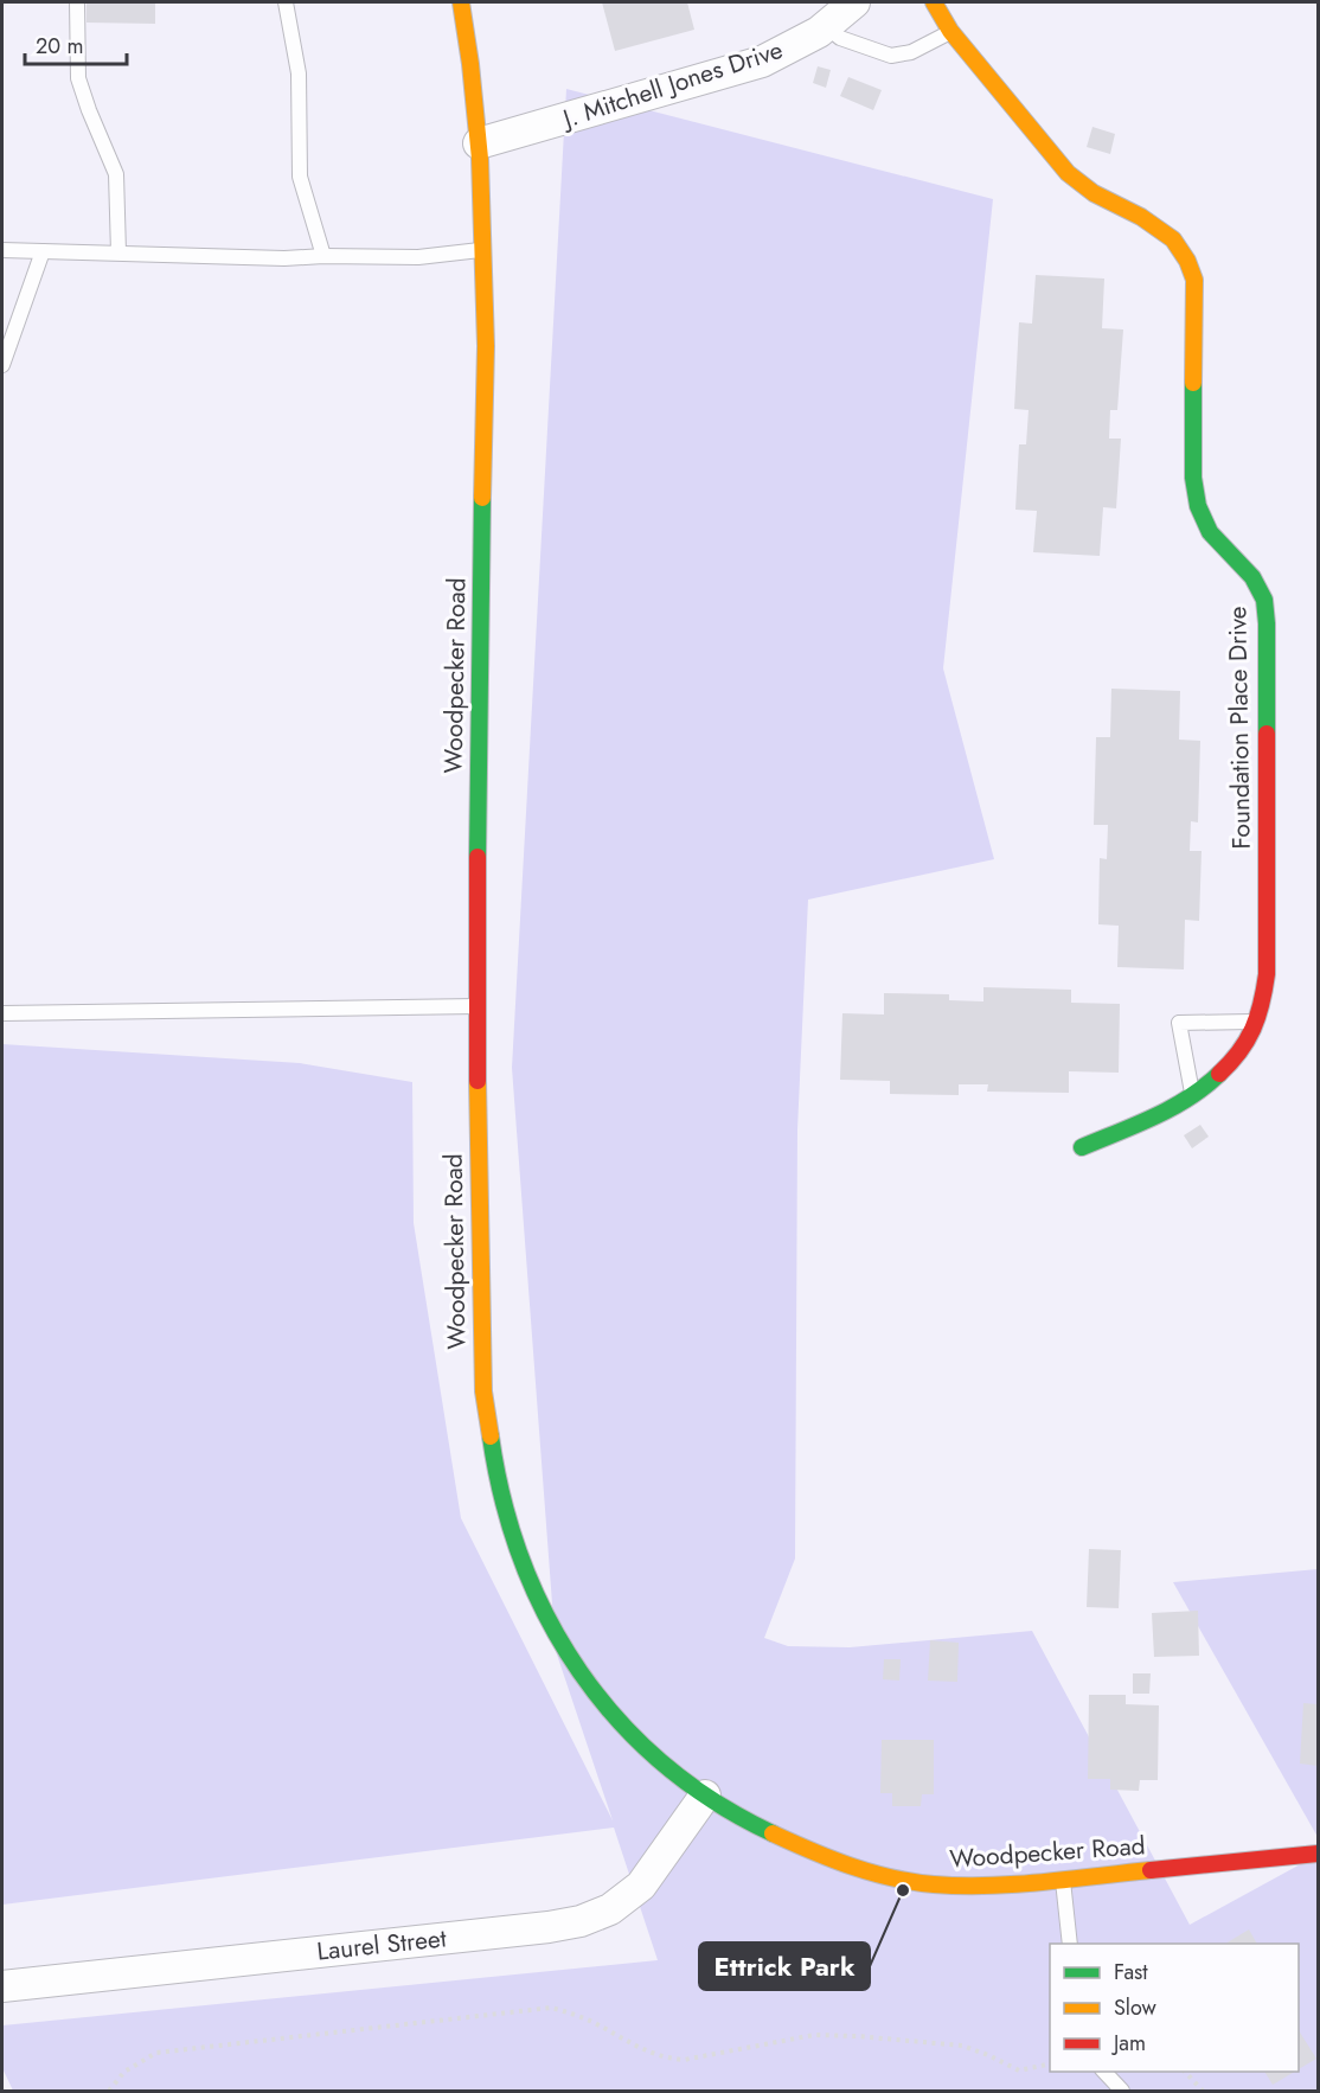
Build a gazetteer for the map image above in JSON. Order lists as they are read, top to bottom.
{
  "streets": {
    "main road": ["Woodpecker Road", "Foundation Place Drive"],
    "street": ["J. Mitchell Jones Drive", "Laurel Street"]
  },
  "crossings": [
    ["J. Mitchell Jones Drive", "Woodpecker Road"],
    ["Woodpecker Road", "Laurel Street"]
  ],
  "places": ["Ettrick Park"],
  "legend": ["Fast", "Slow", "Jam"],
  "scale_bar": "20 m"
}
